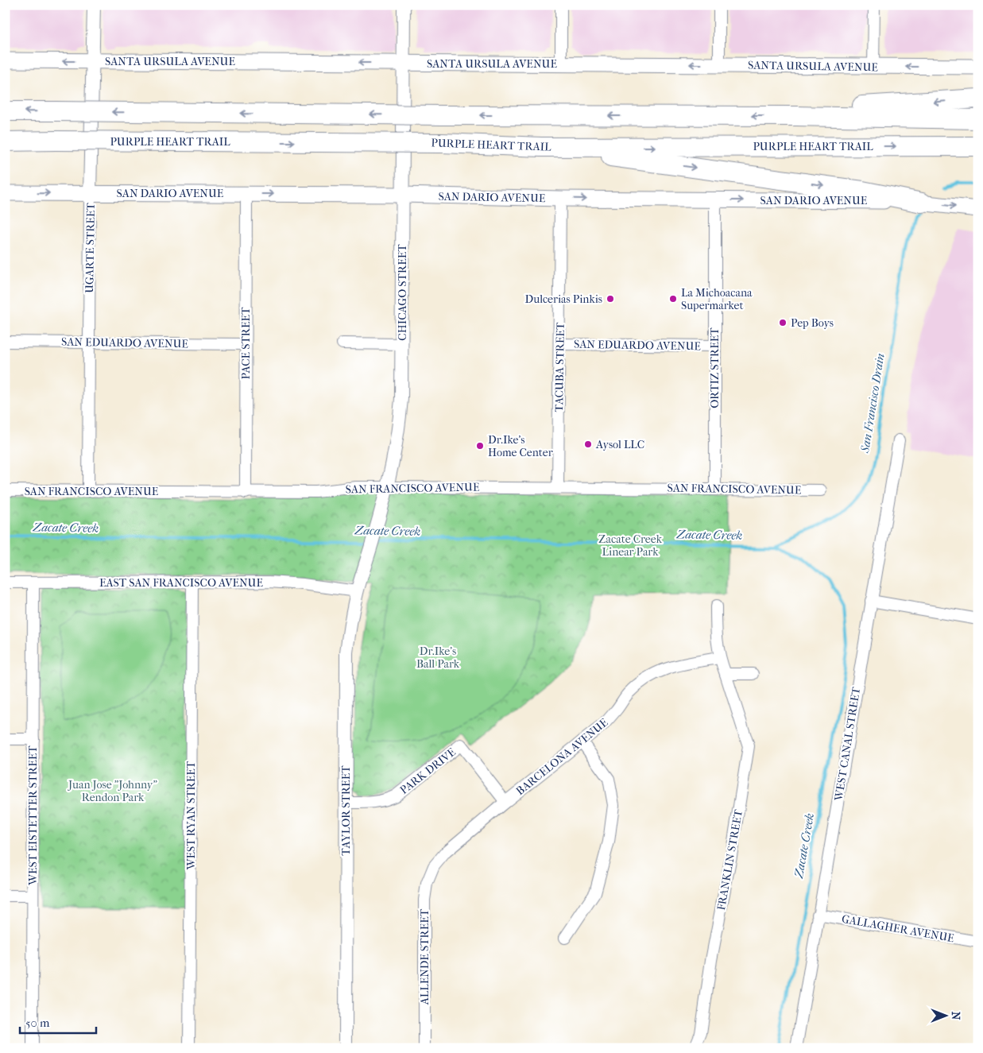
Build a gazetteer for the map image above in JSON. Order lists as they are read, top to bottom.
{
  "streets": {
    "highway": ["PURPLE HEART TRAIL"],
    "main road": ["SANTA URSULA AVENUE", "SAN DARIO AVENUE"],
    "street": [
      "UGARTE STREET",
      "CHICAGO STREET",
      "SAN EDUARDO AVENUE",
      "PACE STREET",
      "TACUBA STREET",
      "ORTIZ STREET",
      "SAN FRANCISCO AVENUE",
      "EAST SAN FRANCISCO AVENUE",
      "WEST CANAL STREET",
      "BARCELONA AVENUE",
      "PARK DRIVE",
      "TAYLOR STREET",
      "WEST EISTETTER STREET",
      "WEST RYAN STREET",
      "FRANKLIN STREET",
      "GALLAGHER AVENUE",
      "ALLENDE STREET"
    ]
  },
  "crossings": [
    ["SANTA URSULA AVENUE", "UGARTE STREET"],
    ["SANTA URSULA AVENUE", "CHICAGO STREET"],
    ["SAN DARIO AVENUE", "UGARTE STREET"],
    ["SAN DARIO AVENUE", "CHICAGO STREET"],
    ["SAN DARIO AVENUE", "PACE STREET"],
    ["SAN DARIO AVENUE", "TACUBA STREET"],
    ["SAN DARIO AVENUE", "ORTIZ STREET"],
    ["UGARTE STREET", "SAN EDUARDO AVENUE"],
    ["UGARTE STREET", "SAN FRANCISCO AVENUE"],
    ["CHICAGO STREET", "SAN FRANCISCO AVENUE"],
    ["CHICAGO STREET", "TAYLOR STREET"],
    ["SAN EDUARDO AVENUE", "PACE STREET"],
    ["SAN EDUARDO AVENUE", "TACUBA STREET"],
    ["SAN EDUARDO AVENUE", "ORTIZ STREET"],
    ["PACE STREET", "SAN FRANCISCO AVENUE"],
    ["TACUBA STREET", "SAN FRANCISCO AVENUE"],
    ["ORTIZ STREET", "SAN FRANCISCO AVENUE"],
    ["EAST SAN FRANCISCO AVENUE", "TAYLOR STREET"],
    ["EAST SAN FRANCISCO AVENUE", "WEST EISTETTER STREET"],
    ["EAST SAN FRANCISCO AVENUE", "WEST RYAN STREET"],
    ["WEST CANAL STREET", "GALLAGHER AVENUE"],
    ["BARCELONA AVENUE", "PARK DRIVE"],
    ["BARCELONA AVENUE", "FRANKLIN STREET"],
    ["BARCELONA AVENUE", "ALLENDE STREET"],
    ["PARK DRIVE", "TAYLOR STREET"]
  ],
  "one_way": ["SANTA URSULA AVENUE", "SAN DARIO AVENUE"],
  "water": ["San Francisco Drain", "Zacate Creek"],
  "parks": ["Zacate Creek Linear Park", "Dr.Ike's Ball Park", "Juan Jose \"Johnny\" Rendon Park"],
  "places": [
    "Dulcerias Pinkis",
    "La Michoacana Supermarket",
    "Pep Boys",
    "Aysol LLC",
    "Dr.Ike's Home Center"
  ],
  "scale_bar": "50 m",
  "north": "right"
}
